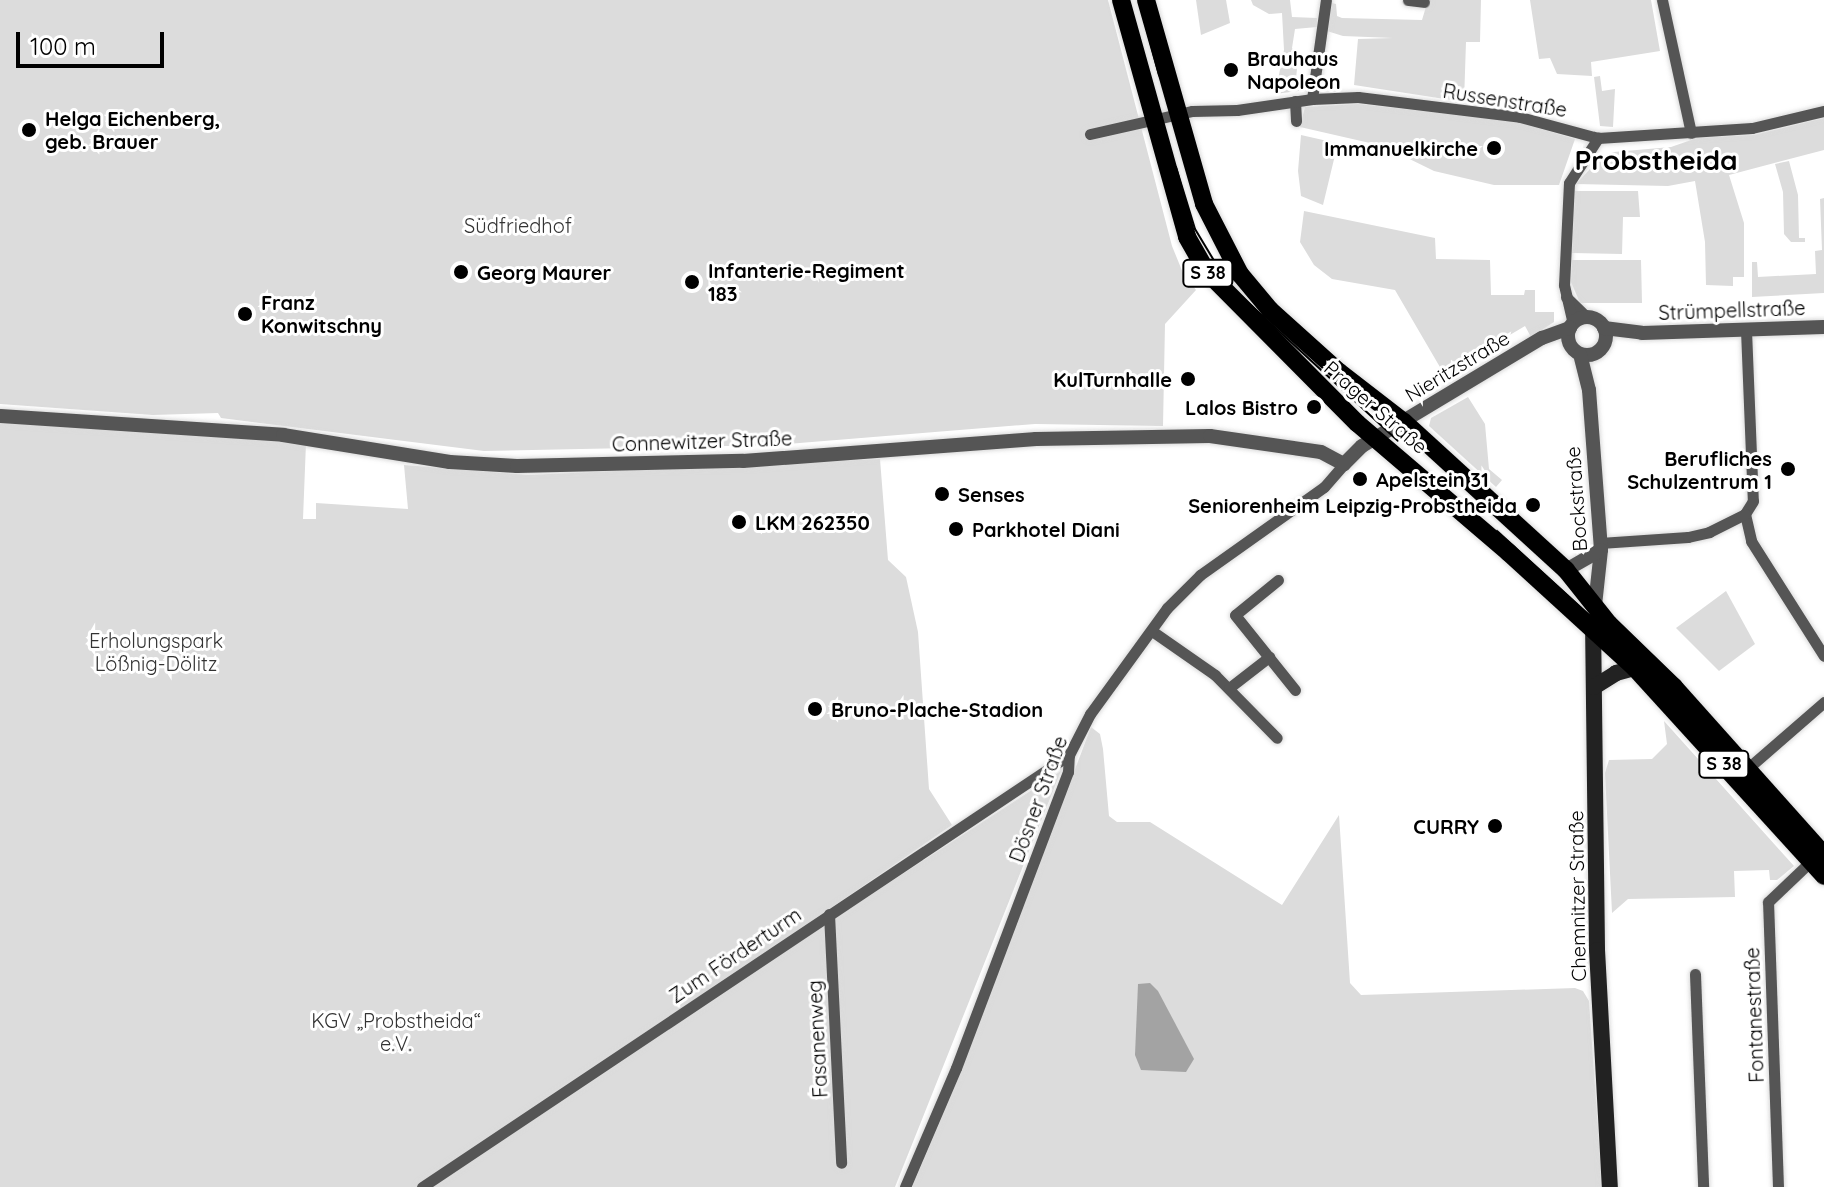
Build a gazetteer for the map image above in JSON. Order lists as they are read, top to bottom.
{
  "streets": {
    "main road": ["S 38", "Prager Straße", "Chemnitzer Straße"],
    "street": [
      "Russenstraße",
      "Strümpellstraße",
      "Nieritzstraße",
      "Connewitzer Straße",
      "Bockstraße",
      "Dösner Straße",
      "Zum Förderturm",
      "Fontanestraße",
      "Fasanenweg"
    ]
  },
  "crossings": [
    ["Russenstraße", "Prager Straße"],
    ["Strümpellstraße", "Nieritzstraße"],
    ["Strümpellstraße", "Bockstraße"],
    ["Nieritzstraße", "Prager Straße"],
    ["Nieritzstraße", "Bockstraße"],
    ["Prager Straße", "Bockstraße"],
    ["Prager Straße", "Chemnitzer Straße"],
    ["Prager Straße", "Fontanestraße"],
    ["Connewitzer Straße", "Dösner Straße"],
    ["Bockstraße", "Chemnitzer Straße"],
    ["Dösner Straße", "Zum Förderturm"],
    ["Zum Förderturm", "Fasanenweg"]
  ],
  "districts": ["Probstheida"],
  "parks": ["Südfriedhof", "Erholungspark Lößnig-Dölitz", "KGV „Probstheida“ e.V."],
  "places": [
    "Brauhaus Napoleon",
    "Helga Eichenberg, geb. Brauer",
    "Immanuelkirche",
    "Georg Maurer",
    "Infanterie-Regiment 183",
    "Franz Konwitschny",
    "KulTurnhalle",
    "Lalos Bistro",
    "Berufliches Schulzentrum 1",
    "Apelstein 31",
    "Senses",
    "Seniorenheim Leipzig-Probstheida",
    "LKM 262350",
    "Parkhotel Diani",
    "Bruno-Plache-Stadion",
    "CURRY"
  ],
  "scale_bar": "100 m"
}
